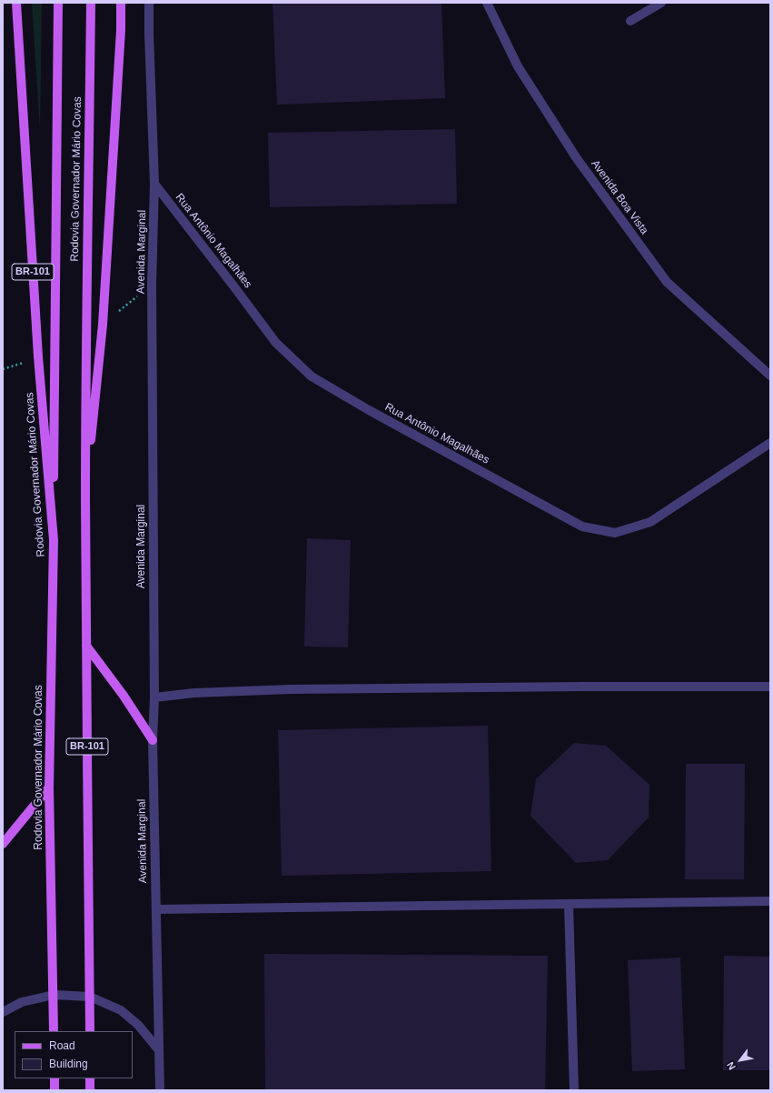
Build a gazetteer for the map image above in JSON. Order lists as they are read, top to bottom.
{
  "streets": {
    "main road": ["Rodovia Governador Mário Covas", "BR-101"],
    "street": ["Avenida Boa Vista", "Rua Antônio Magalhães", "Avenida Marginal"]
  },
  "crossings": [
    ["Rua Antônio Magalhães", "Avenida Marginal"]
  ],
  "legend": ["Road", "Building"],
  "north": "bottom left"
}
